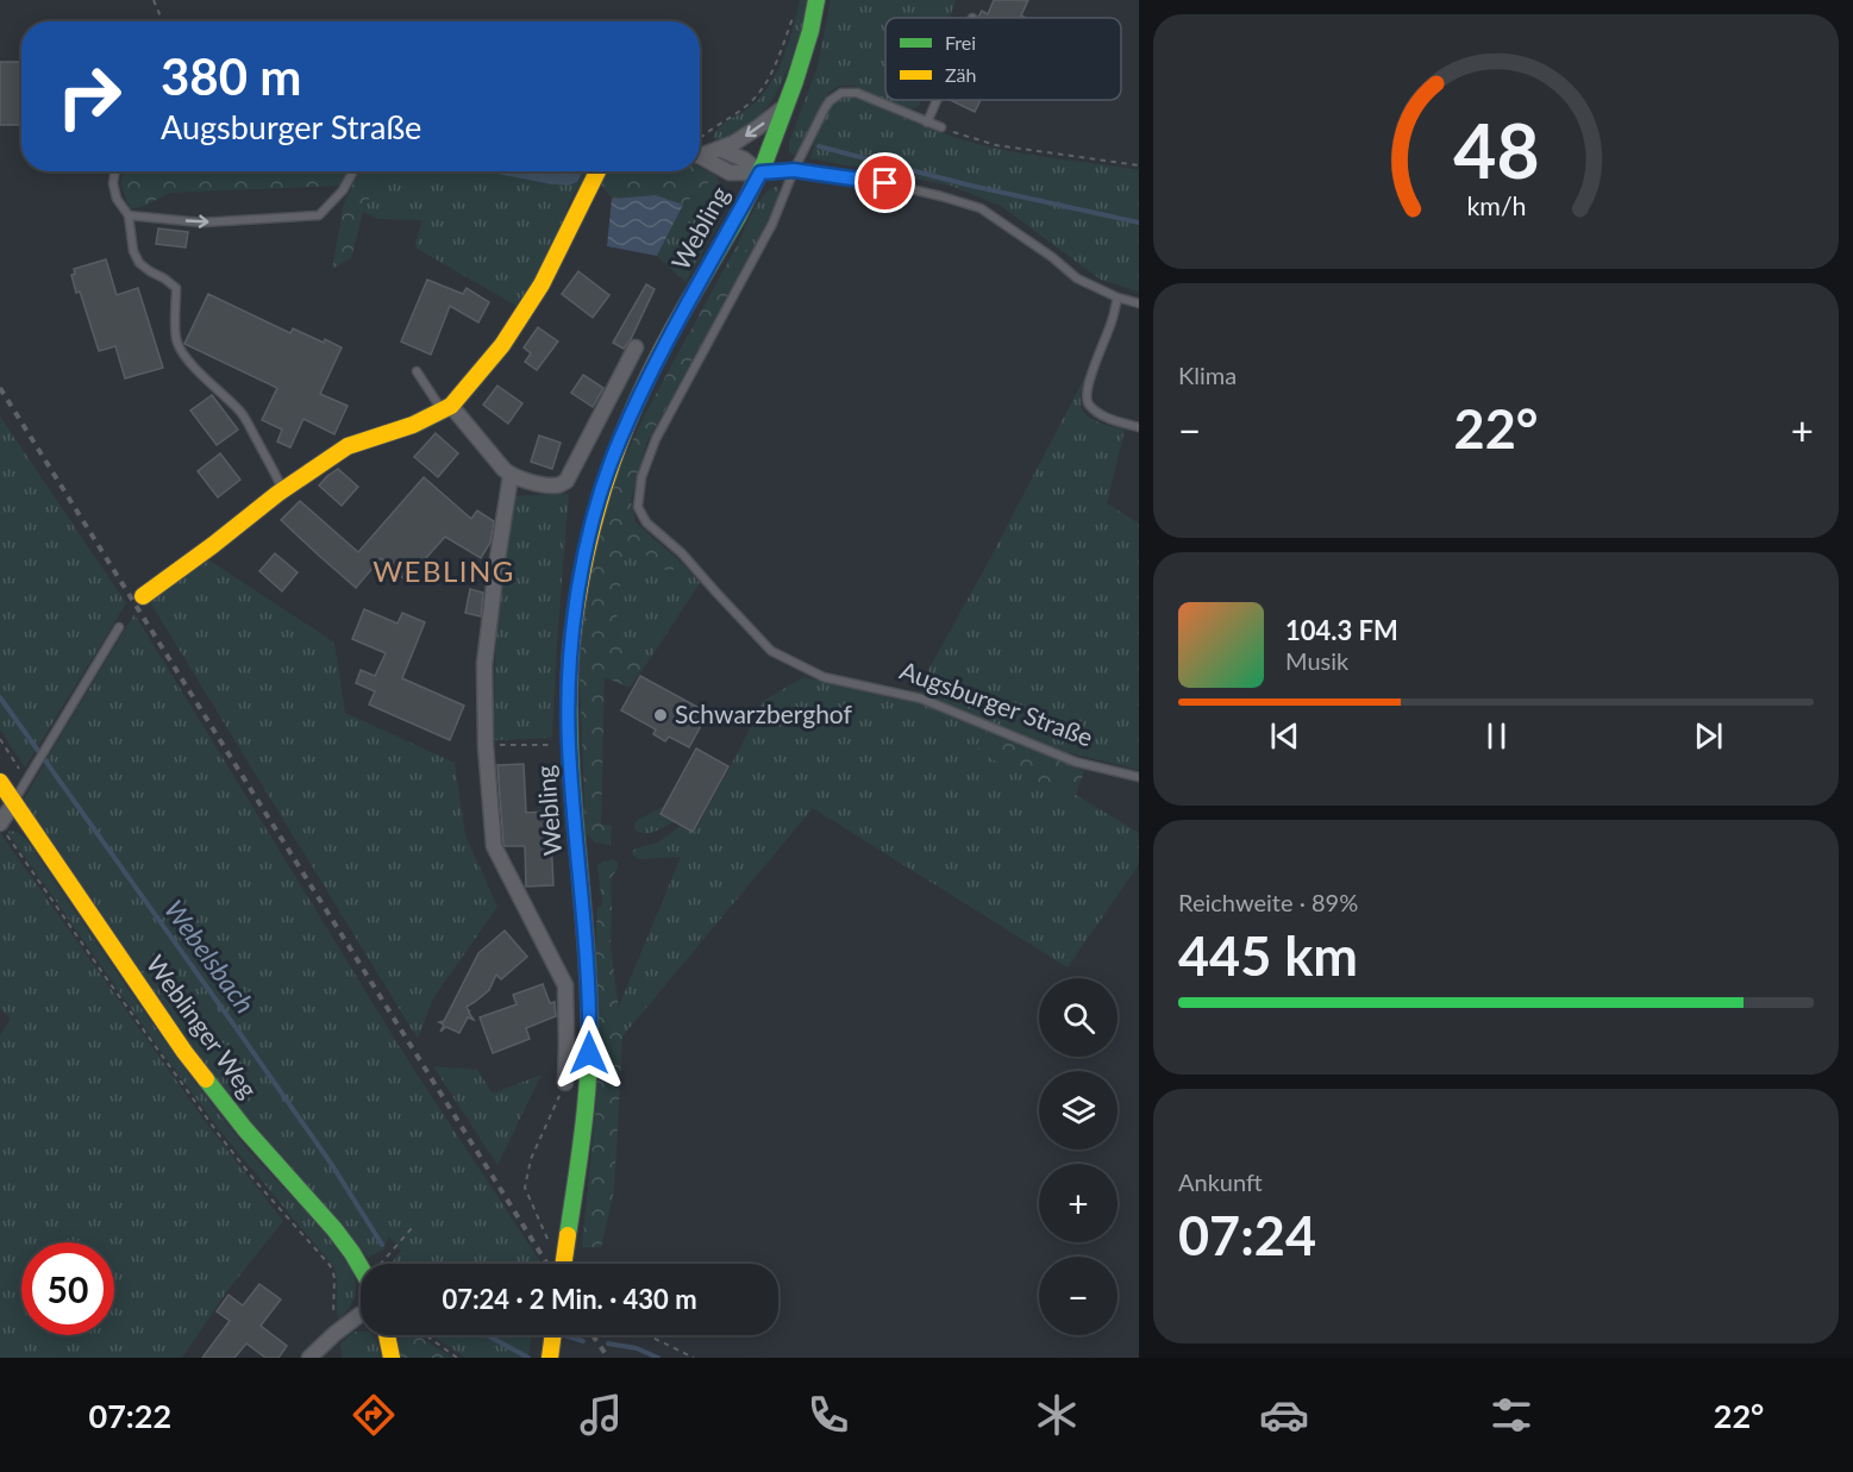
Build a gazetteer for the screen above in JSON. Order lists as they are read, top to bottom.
{
  "streets": {
    "main road": ["Webling", "Weblinger Weg"],
    "lane": ["Augsburger Straße"]
  },
  "districts": ["WEBLING"],
  "water": ["Webelsbach"],
  "places": ["Schwarzberghof"],
  "legend": ["Frei", "Zäh"],
  "page": {
    "turn": ["380 m", "Augsburger Straße"],
    "tile": [
      "Klima",
      ["Reichweite · 89%", "445 km"],
      ["Ankunft", "07:24"]
    ],
    "heat": ["−", "22°", "+"],
    "song": ["104.3 FM", "Musik"],
    "map_buttons": ["+", "−"],
    "limit": "50",
    "trip": "07:24 · 2 Min. · 430 m",
    "tabs": ["07:22", "22°"],
    "gauge": ["48", "km/h"]
  }
}
